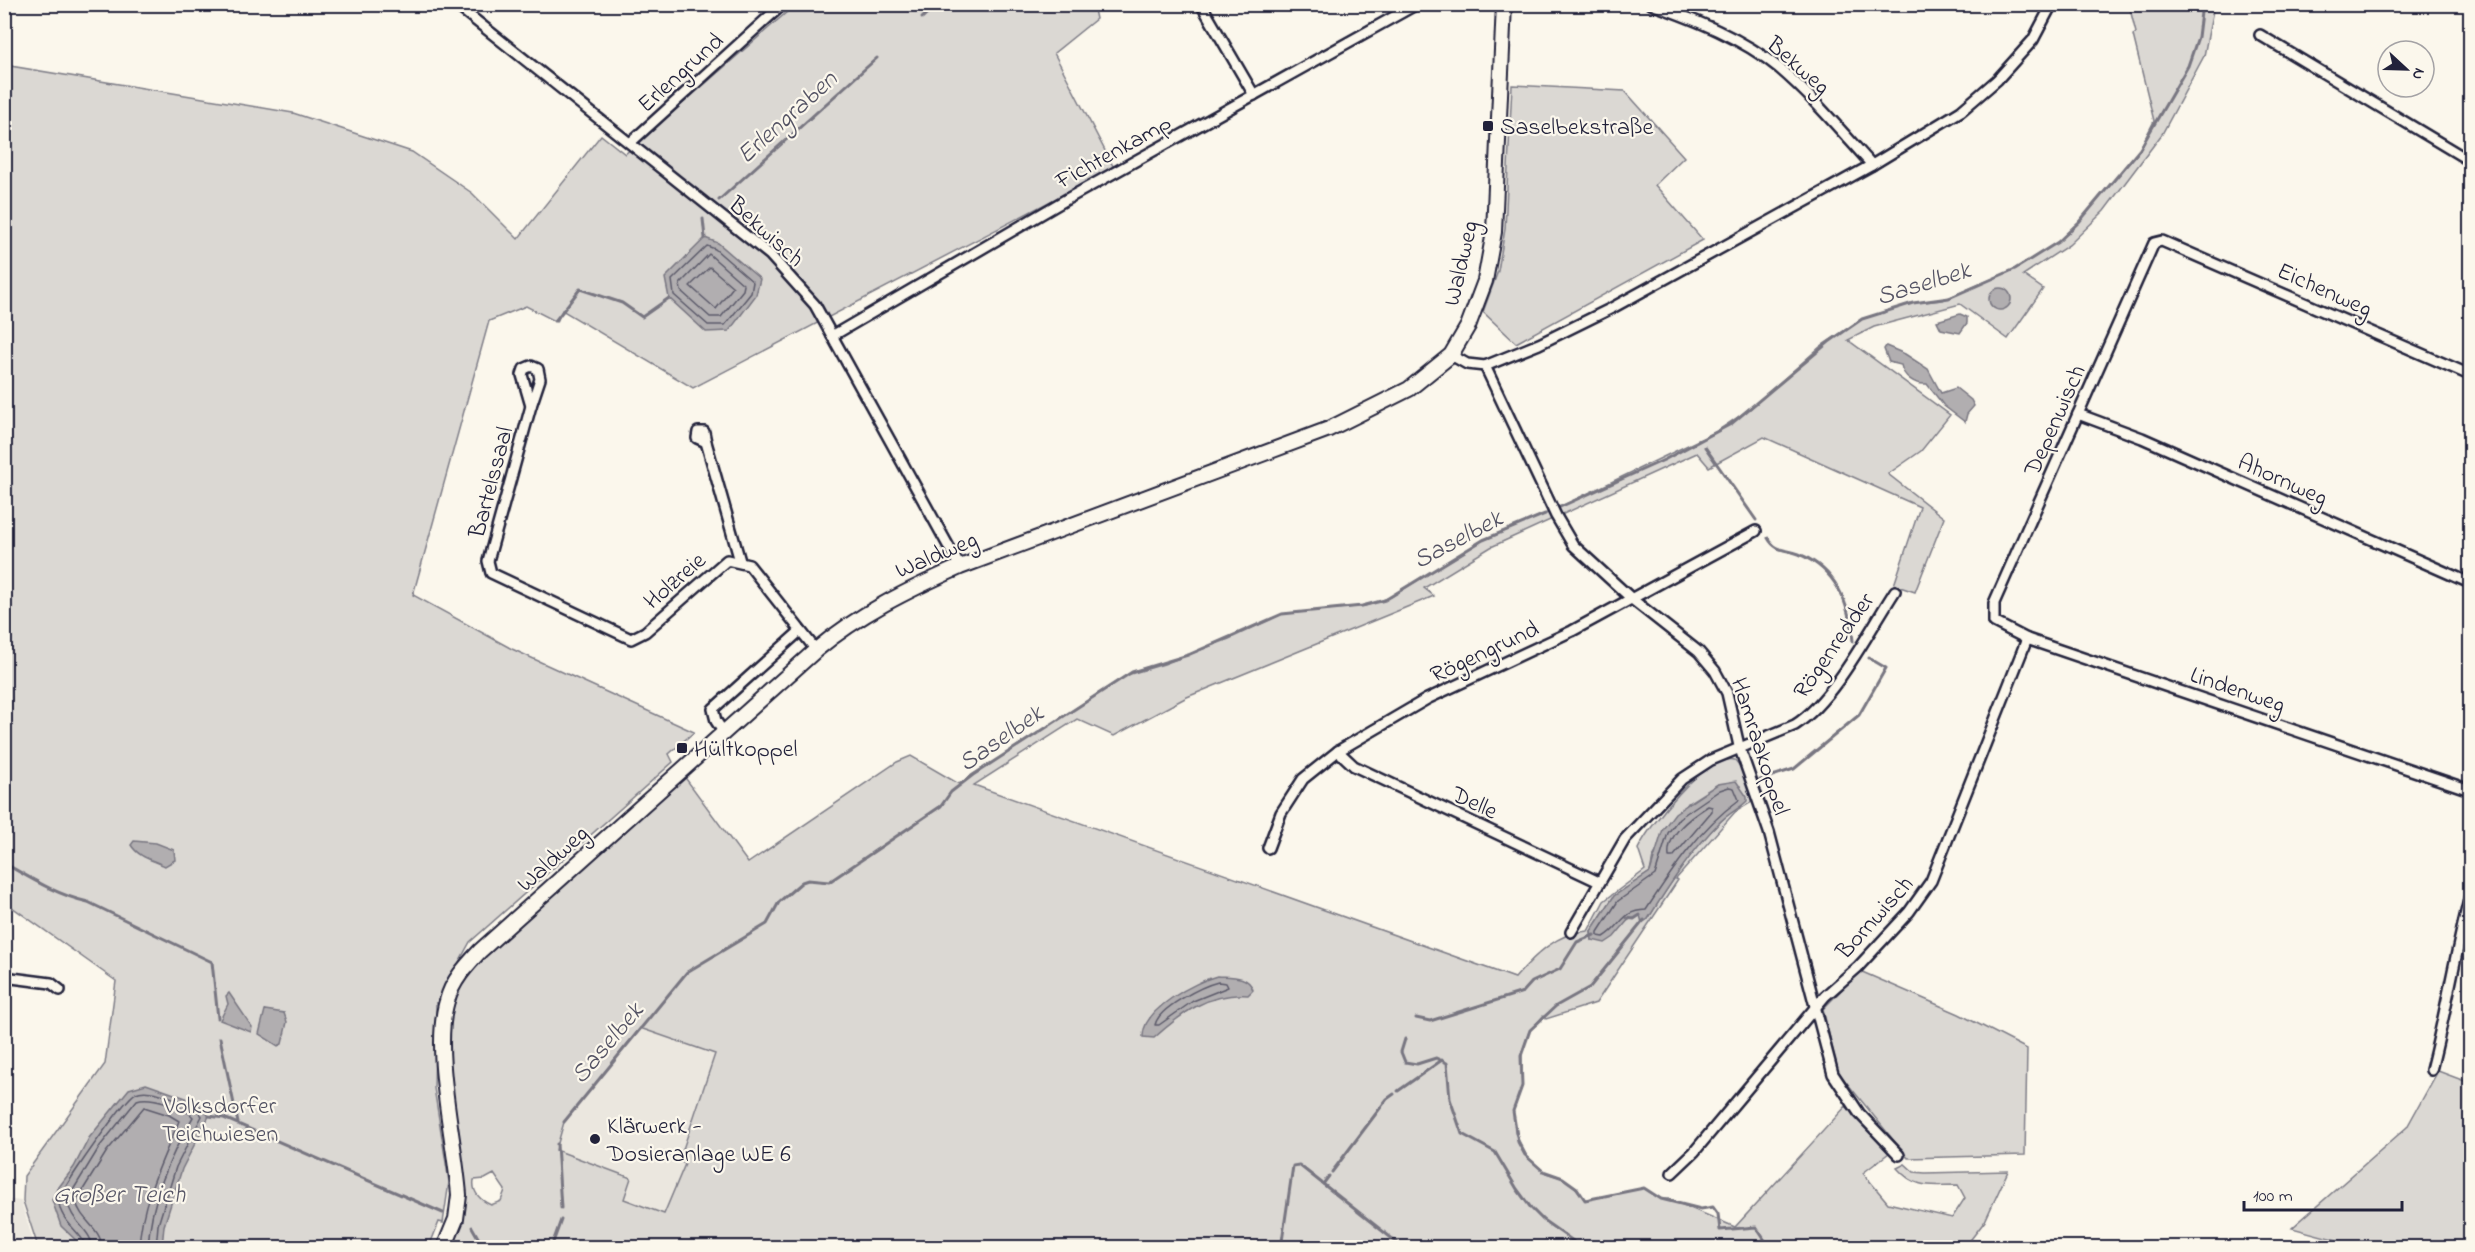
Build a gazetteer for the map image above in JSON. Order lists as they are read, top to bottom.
{
  "streets": {
    "main road": ["Waldweg"],
    "street": [
      "Bekweg",
      "Erlengrund",
      "Fichtenkamp",
      "Bekwisch",
      "Eichenweg",
      "Depenwisch",
      "Ahornweg",
      "Bartelssaal",
      "Holzreie",
      "Rögenredder",
      "Rögengrund",
      "Lindenweg",
      "Hamraakoppel",
      "Delle",
      "Bornwisch"
    ]
  },
  "crossings": [
    ["Erlengrund", "Bekwisch"],
    ["Fichtenkamp", "Bekwisch"],
    ["Bekwisch", "Waldweg"],
    ["Eichenweg", "Depenwisch"],
    ["Depenwisch", "Ahornweg"],
    ["Depenwisch", "Lindenweg"],
    ["Bartelssaal", "Holzreie"],
    ["Rögenredder", "Hamraakoppel"],
    ["Rögenredder", "Delle"],
    ["Rögengrund", "Hamraakoppel"],
    ["Rögengrund", "Delle"],
    ["Lindenweg", "Bornwisch"],
    ["Hamraakoppel", "Bornwisch"]
  ],
  "water": ["Erlengraben", "Saselbek", "Großer Teich"],
  "parks": ["Volksdorfer Teichwiesen"],
  "places": {
    "transit": ["Saselbekstraße", "Hültkoppel"],
    "other": ["Klärwerk - Dosieranlage WE 6"]
  },
  "scale_bar": "100 m",
  "north": "right"
}
